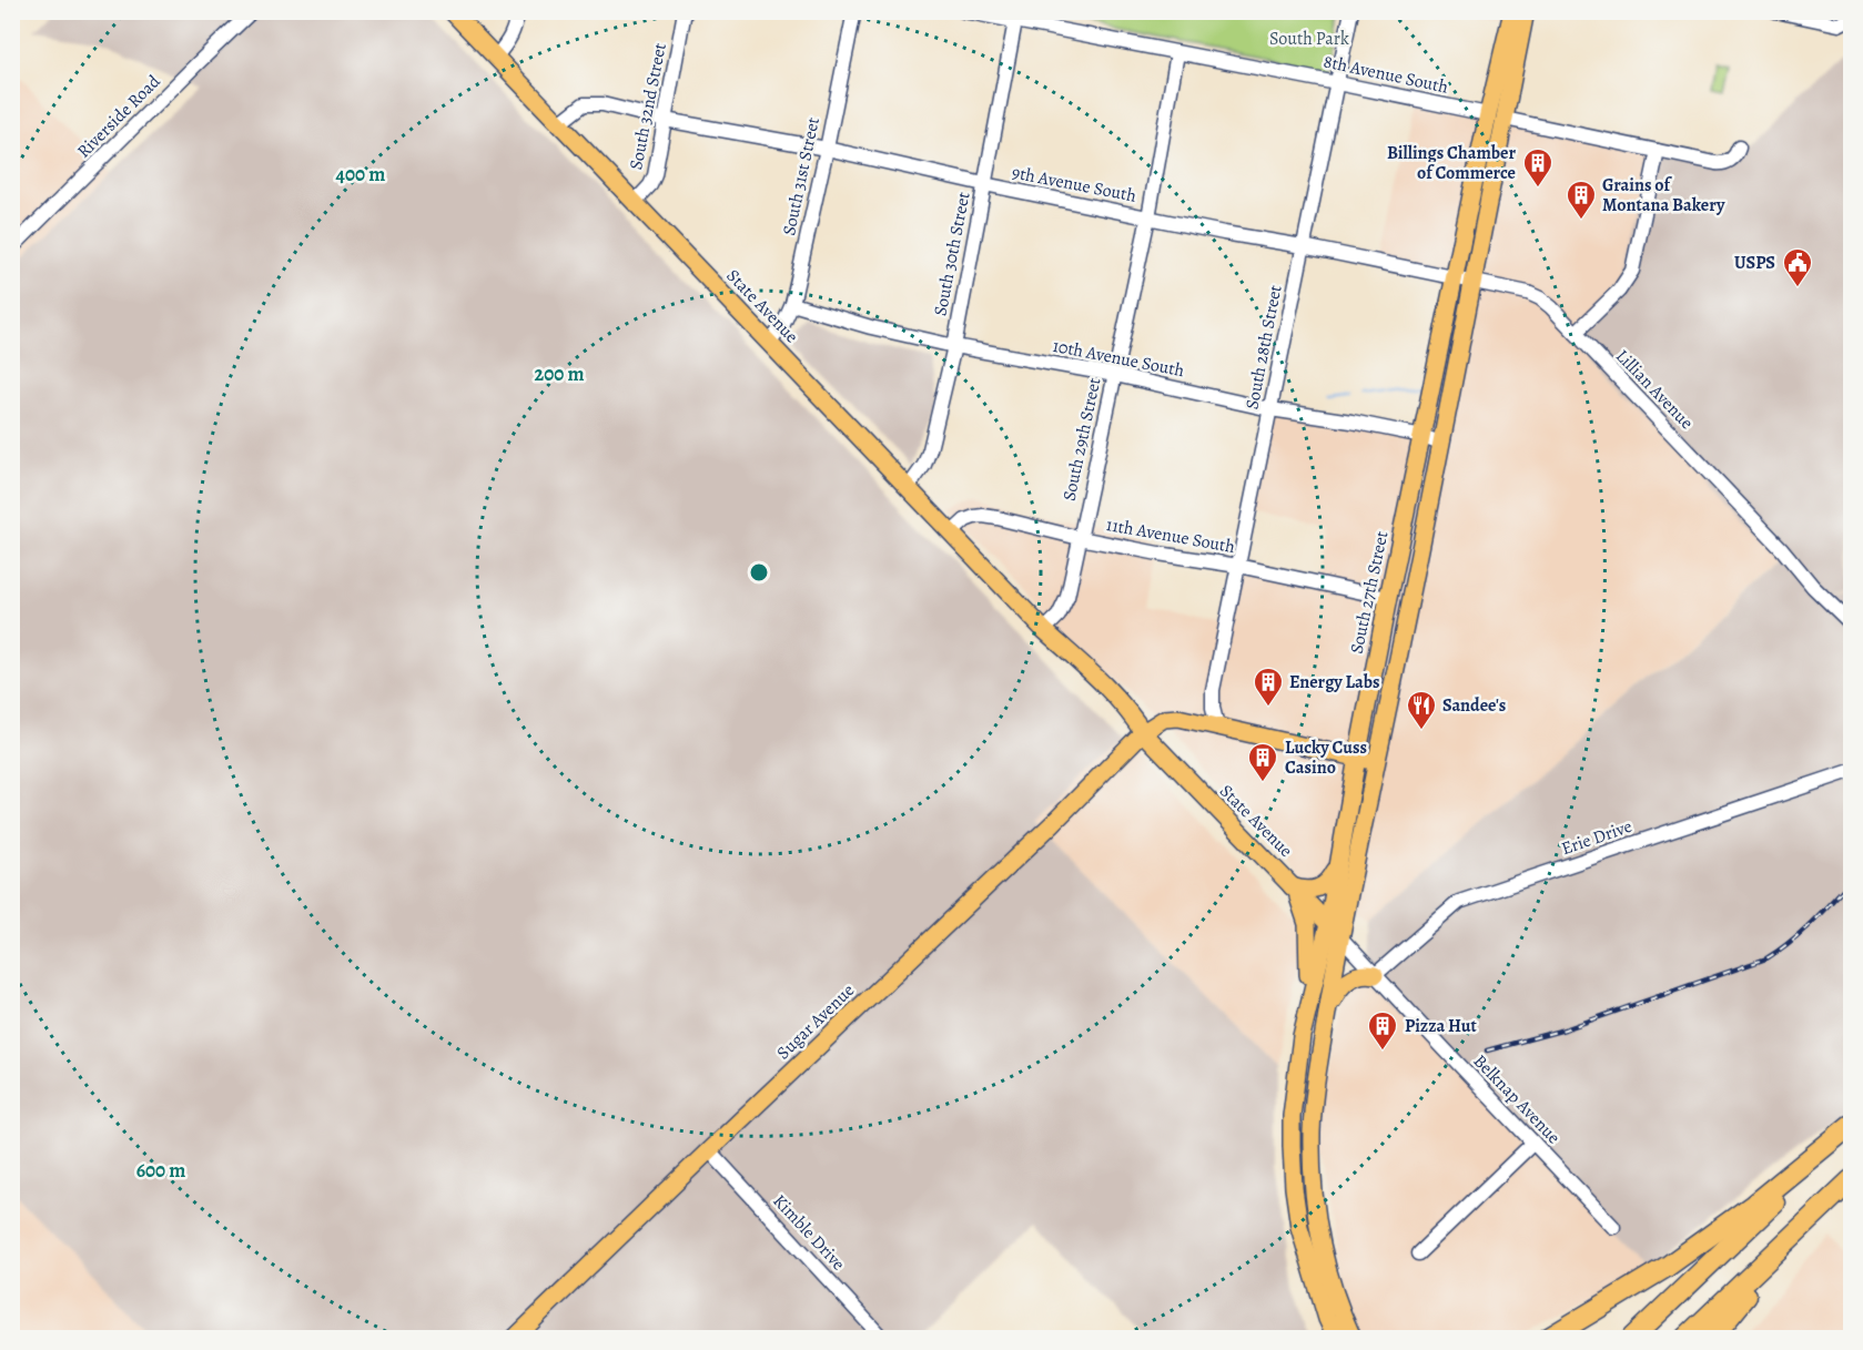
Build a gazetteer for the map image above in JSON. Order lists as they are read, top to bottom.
{
  "streets": {
    "main road": ["State Avenue", "South 27th Street", "Sugar Avenue"],
    "street": [
      "8th Avenue South",
      "South 32nd Street",
      "Riverside Road",
      "South 31st Street",
      "9th Avenue South",
      "South 30th Street",
      "South 28th Street",
      "10th Avenue South",
      "Lillian Avenue",
      "South 29th Street",
      "11th Avenue South",
      "Erie Drive",
      "Belknap Avenue",
      "Kimble Drive"
    ]
  },
  "crossings": [
    ["8th Avenue South", "South 30th Street"],
    ["8th Avenue South", "South 28th Street"],
    ["8th Avenue South", "South 29th Street"],
    ["8th Avenue South", "South 27th Street"],
    ["South 32nd Street", "9th Avenue South"],
    ["South 32nd Street", "State Avenue"],
    ["South 31st Street", "9th Avenue South"],
    ["South 31st Street", "State Avenue"],
    ["South 31st Street", "10th Avenue South"],
    ["9th Avenue South", "South 30th Street"],
    ["9th Avenue South", "State Avenue"],
    ["9th Avenue South", "South 28th Street"],
    ["9th Avenue South", "Lillian Avenue"],
    ["9th Avenue South", "South 29th Street"],
    ["9th Avenue South", "South 27th Street"],
    ["South 30th Street", "State Avenue"],
    ["South 30th Street", "10th Avenue South"],
    ["State Avenue", "South 29th Street"],
    ["State Avenue", "11th Avenue South"],
    ["State Avenue", "South 27th Street"],
    ["State Avenue", "Sugar Avenue"],
    ["State Avenue", "Belknap Avenue"],
    ["South 28th Street", "10th Avenue South"],
    ["South 28th Street", "11th Avenue South"],
    ["South 28th Street", "Sugar Avenue"],
    ["10th Avenue South", "South 29th Street"],
    ["10th Avenue South", "South 27th Street"],
    ["South 29th Street", "11th Avenue South"],
    ["11th Avenue South", "South 27th Street"],
    ["South 27th Street", "Sugar Avenue"],
    ["Erie Drive", "Belknap Avenue"],
    ["Sugar Avenue", "Kimble Drive"]
  ],
  "parks": ["South Park"],
  "places": {
    "building": [
      "Billings Chamber of Commerce",
      "Grains of Montana Bakery",
      "Energy Labs",
      "Lucky Cuss Casino",
      "Pizza Hut"
    ],
    "public building": ["USPS"],
    "restaurant": ["Sandee's"]
  },
  "rings": ["400 m", "200 m", "600 m"]
}
